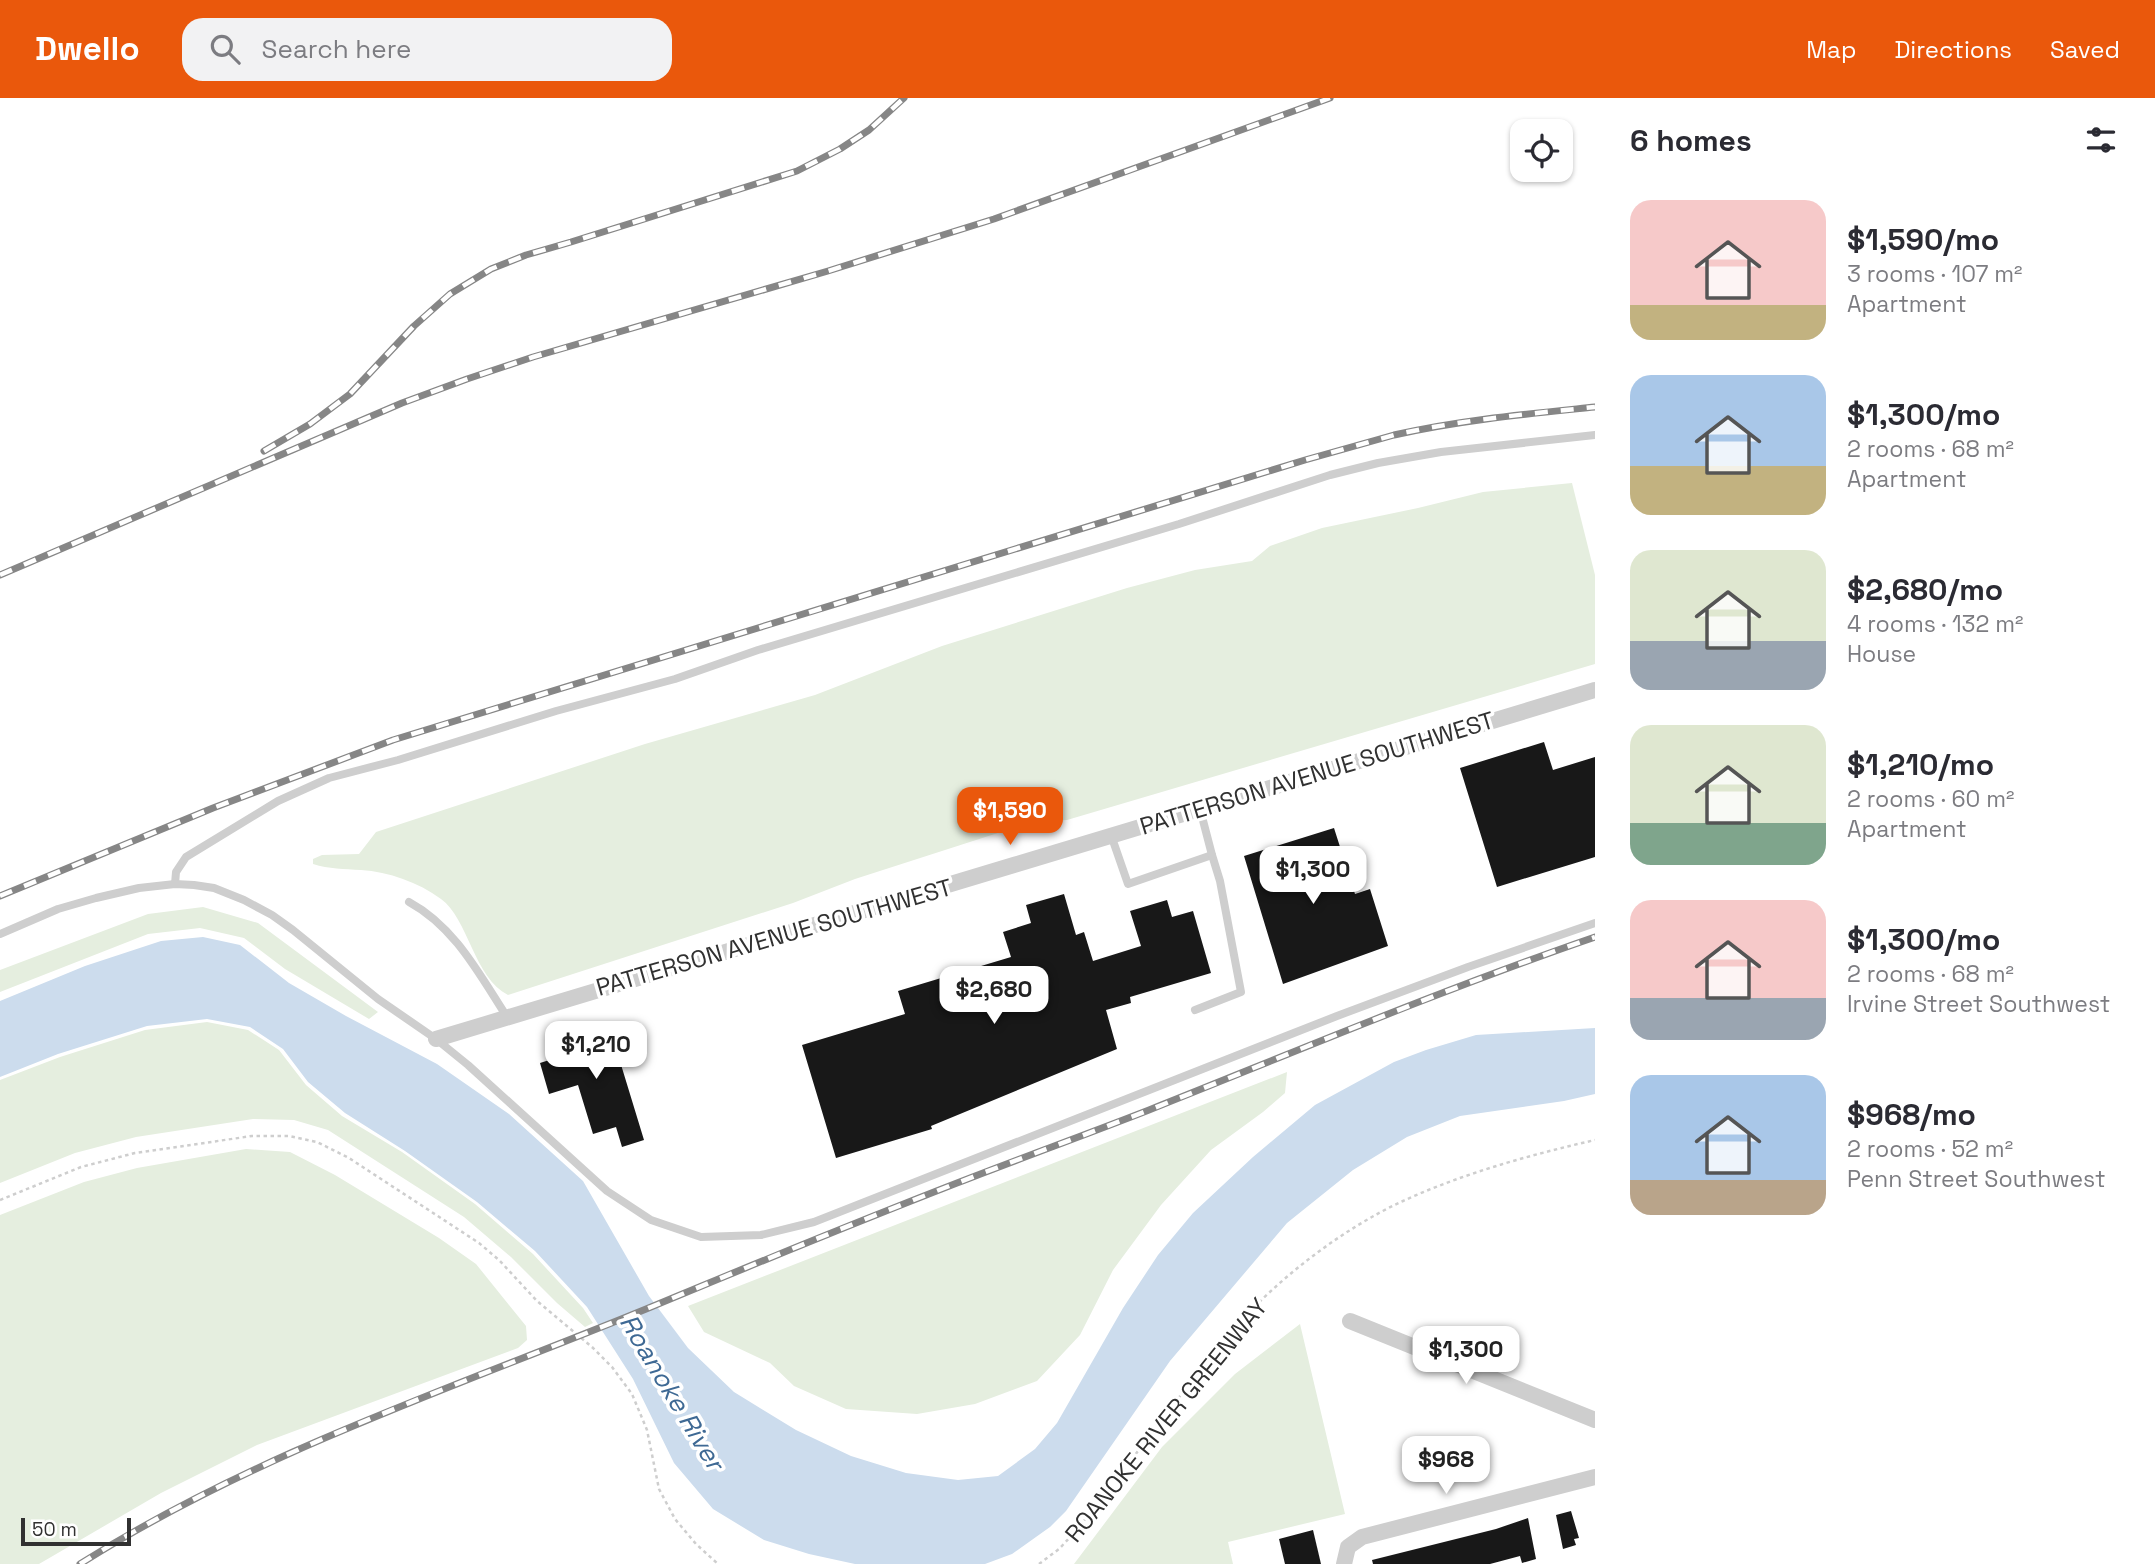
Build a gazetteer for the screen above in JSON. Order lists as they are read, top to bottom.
{
  "streets": {
    "street": ["PATTERSON AVENUE SOUTHWEST"],
    "path": ["ROANOKE RIVER GREENWAY"]
  },
  "water": ["Roanoke River"],
  "scale_bar": "50 m",
  "page": {
    "header": "Dwello",
    "search": "Search here",
    "nav": ["Map", "Directions", "Saved"],
    "heading": "6 homes",
    "list": [
      {
        "name": "$1,590/mo",
        "note": "3 rooms · 107 m² · Apartment"
      },
      {
        "name": "$1,300/mo",
        "note": "2 rooms · 68 m² · Apartment"
      },
      {
        "name": "$2,680/mo",
        "note": "4 rooms · 132 m² · House"
      },
      {
        "name": "$1,210/mo",
        "note": "2 rooms · 60 m² · Apartment"
      },
      {
        "name": "$1,300/mo",
        "note": "2 rooms · 68 m² · Irvine Street Southwest"
      },
      {
        "name": "$968/mo",
        "note": "2 rooms · 52 m² · Penn Street Southwest"
      }
    ],
    "price": [
      "$1,590",
      "$1,300",
      "$2,680",
      "$1,210",
      "$1,300",
      "$968"
    ],
    "scale": "50 m"
  }
}
